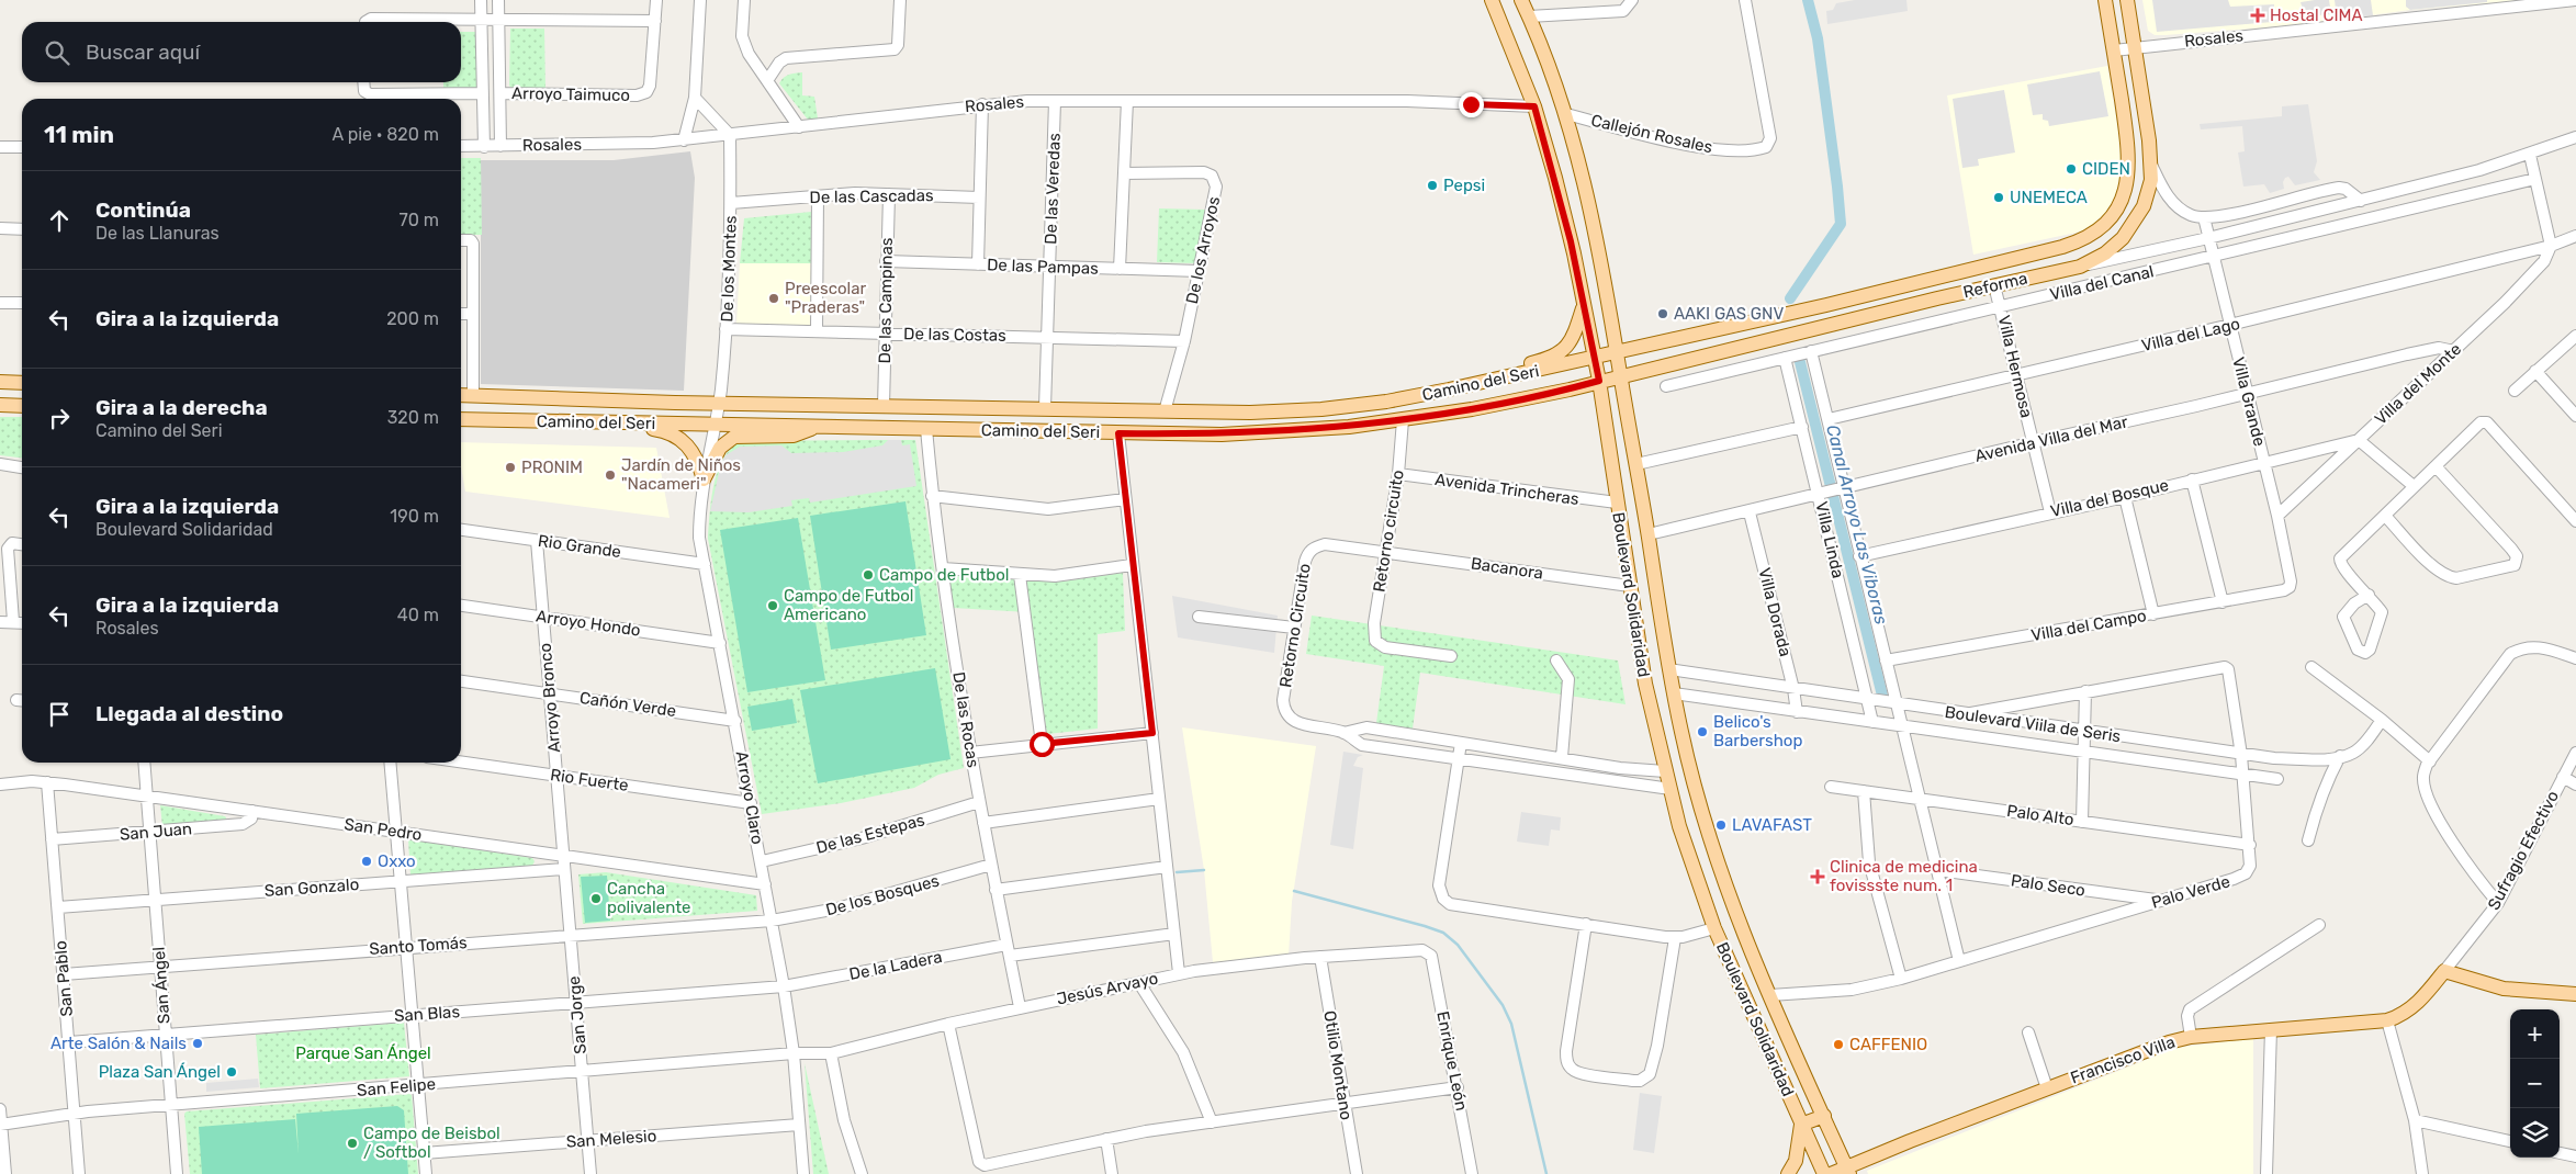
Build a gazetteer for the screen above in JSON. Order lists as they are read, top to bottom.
{
  "streets": {
    "main road": [
      "Reforma",
      "Camino del Seri",
      "Boulevard Solidaridad",
      "Francisco Villa"
    ],
    "street": [
      "Rosales",
      "Arroyo Taimuco",
      "Callejón Rosales",
      "De las Veredas",
      "De las Cascadas",
      "De los Arroyos",
      "De las Pampas",
      "De los Montes",
      "Villa del Canal",
      "De las Campinas",
      "De las Costas",
      "Villa del Lago",
      "Villa Hermosa",
      "Villa del Monte",
      "Villa Grande",
      "Avenida Villa del Mar",
      "Avenida Trincheras",
      "Villa del Bosque",
      "Retorno circuito",
      "Villa Linda",
      "Rio Grande",
      "Bacanora",
      "Villa Dorada",
      "Arroyo Hondo",
      "Retorno Circuito",
      "Villa del Campo",
      "Arroyo Bronco",
      "Cañón Verde",
      "De las Rocas",
      "Boulevard Viila de Seris",
      "Rio Fuerte",
      "Arroyo Claro",
      "Palo Alto",
      "San Pedro",
      "San Juan",
      "De las Estepas",
      "Sufragio Efectivo",
      "Palo Seco",
      "San Gonzalo",
      "Palo Verde",
      "De los Bosques",
      "Santo Tomás",
      "De la Ladera",
      "San Pablo",
      "San Ángel",
      "Jesús Arvayo",
      "San Blas",
      "San Jorge",
      "Enrique León",
      "Otilio Montano",
      "San Felipe",
      "San Melesio"
    ]
  },
  "crossings": [
    ["Rosales", "De las Veredas"],
    ["Rosales", "De los Montes"],
    ["Rosales", "Reforma"],
    ["Rosales", "Boulevard Solidaridad"],
    ["Callejón Rosales", "Boulevard Solidaridad"],
    ["De las Veredas", "De las Pampas"],
    ["De las Veredas", "De las Costas"],
    ["De las Veredas", "Camino del Seri"],
    ["De las Cascadas", "De los Montes"],
    ["De las Cascadas", "De las Campinas"],
    ["De los Arroyos", "De las Pampas"],
    ["De los Arroyos", "De las Costas"],
    ["De los Arroyos", "Camino del Seri"],
    ["De las Pampas", "De las Campinas"],
    ["De los Montes", "De las Costas"],
    ["De los Montes", "Camino del Seri"],
    ["De los Montes", "Arroyo Claro"],
    ["Villa del Canal", "Reforma"],
    ["Villa del Canal", "Villa Hermosa"],
    ["Villa del Canal", "Villa Grande"],
    ["Villa del Canal", "Villa Linda"],
    ["Reforma", "Villa Hermosa"],
    ["Reforma", "Camino del Seri"],
    ["Reforma", "Boulevard Solidaridad"],
    ["De las Campinas", "De las Costas"],
    ["De las Campinas", "Camino del Seri"],
    ["Villa del Lago", "Villa Hermosa"],
    ["Villa del Lago", "Villa del Monte"],
    ["Villa del Lago", "Villa Grande"],
    ["Villa del Lago", "Villa Linda"],
    ["Villa Hermosa", "Avenida Villa del Mar"],
    ["Villa Hermosa", "Villa del Bosque"],
    ["Camino del Seri", "Retorno circuito"],
    ["Camino del Seri", "Boulevard Solidaridad"],
    ["Camino del Seri", "De las Rocas"],
    ["Camino del Seri", "Arroyo Claro"],
    ["Villa del Monte", "Villa Grande"],
    ["Villa del Monte", "Avenida Villa del Mar"],
    ["Villa del Monte", "Villa del Bosque"],
    ["Villa Grande", "Avenida Villa del Mar"],
    ["Villa Grande", "Villa del Bosque"],
    ["Villa Grande", "Villa del Campo"],
    ["Avenida Villa del Mar", "Villa Linda"],
    ["Avenida Villa del Mar", "Boulevard Solidaridad"],
    ["Avenida Villa del Mar", "Villa Dorada"],
    ["Avenida Trincheras", "Retorno circuito"],
    ["Avenida Trincheras", "Boulevard Solidaridad"],
    ["Villa del Bosque", "Villa Linda"],
    ["Retorno circuito", "Bacanora"],
    ["Retorno circuito", "Retorno Circuito"],
    ["Villa Linda", "Villa del Campo"],
    ["Villa Linda", "Boulevard Viila de Seris"],
    ["Villa Linda", "Palo Alto"],
    ["Villa Linda", "Palo Seco"],
    ["Villa Linda", "Palo Verde"],
    ["Rio Grande", "Arroyo Bronco"],
    ["Rio Grande", "Arroyo Claro"],
    ["Bacanora", "Boulevard Solidaridad"],
    ["Bacanora", "Retorno Circuito"],
    ["Boulevard Solidaridad", "Boulevard Viila de Seris"],
    ["Boulevard Solidaridad", "Palo Verde"],
    ["Boulevard Solidaridad", "Francisco Villa"],
    ["Villa Dorada", "Boulevard Viila de Seris"],
    ["Arroyo Hondo", "Arroyo Bronco"],
    ["Arroyo Hondo", "Arroyo Claro"],
    ["Arroyo Bronco", "Cañón Verde"],
    ["Arroyo Bronco", "Rio Fuerte"],
    ["Arroyo Bronco", "San Pedro"],
    ["Arroyo Bronco", "San Jorge"],
    ["Cañón Verde", "Arroyo Claro"],
    ["De las Rocas", "De las Estepas"],
    ["De las Rocas", "De los Bosques"],
    ["De las Rocas", "De la Ladera"],
    ["De las Rocas", "Jesús Arvayo"],
    ["Boulevard Viila de Seris", "Palo Verde"],
    ["Rio Fuerte", "Arroyo Claro"],
    ["Arroyo Claro", "San Pedro"],
    ["Arroyo Claro", "De las Estepas"],
    ["Arroyo Claro", "De los Bosques"],
    ["Arroyo Claro", "Santo Tomás"],
    ["Arroyo Claro", "De la Ladera"],
    ["Arroyo Claro", "Jesús Arvayo"],
    ["Arroyo Claro", "San Blas"],
    ["Arroyo Claro", "San Felipe"],
    ["Arroyo Claro", "San Melesio"],
    ["Palo Alto", "Palo Verde"],
    ["San Pedro", "San Juan"],
    ["San Pedro", "San Pablo"],
    ["San Pedro", "San Ángel"],
    ["San Pedro", "San Jorge"],
    ["San Juan", "San Pablo"],
    ["San Juan", "San Ángel"],
    ["Sufragio Efectivo", "Francisco Villa"],
    ["Palo Seco", "Palo Verde"],
    ["San Gonzalo", "San Pablo"],
    ["San Gonzalo", "San Ángel"],
    ["San Gonzalo", "San Jorge"],
    ["De los Bosques", "Santo Tomás"],
    ["Santo Tomás", "San Pablo"],
    ["Santo Tomás", "San Ángel"],
    ["Santo Tomás", "San Jorge"],
    ["De la Ladera", "San Blas"],
    ["San Pablo", "San Blas"],
    ["San Pablo", "San Felipe"],
    ["San Ángel", "San Blas"],
    ["San Ángel", "San Felipe"],
    ["Jesús Arvayo", "Enrique León"],
    ["Jesús Arvayo", "Otilio Montano"],
    ["Jesús Arvayo", "San Felipe"],
    ["San Blas", "San Jorge"],
    ["San Jorge", "San Felipe"],
    ["San Jorge", "San Melesio"]
  ],
  "water": ["Canal Arroyo Las Viboras"],
  "parks": ["Parque San Ángel"],
  "places": {
    "health": ["Hostal CIMA", "Clinica de medicina fovissste num. 1"],
    "other": [
      "CIDEN",
      "Pepsi",
      "UNEMECA",
      "Preescolar \"Praderas\"",
      "AAKI GAS GNV",
      "PRONIM",
      "Jardín de Niños \"Nacameri\"",
      "Campo de Futbol",
      "Campo de Futbol Americano",
      "Belico's Barbershop",
      "LAVAFAST",
      "Oxxo",
      "Cancha polivalente",
      "Arte Salón & Nails",
      "CAFFENIO",
      "Plaza San Ángel",
      "Campo de Beisbol / Softbol"
    ]
  },
  "page": {
    "search": "Buscar aquí",
    "heading": ["11 min", "A pie · 820 m"],
    "list": [
      ["Continúa", "De las Llanuras", "70 m"],
      ["Gira a la izquierda", "200 m"],
      ["Gira a la derecha", "Camino del Seri", "320 m"],
      ["Gira a la izquierda", "Boulevard Solidaridad", "190 m"],
      ["Gira a la izquierda", "Rosales", "40 m"],
      "Llegada al destino"
    ],
    "map_buttons": ["+", "−"]
  }
}
